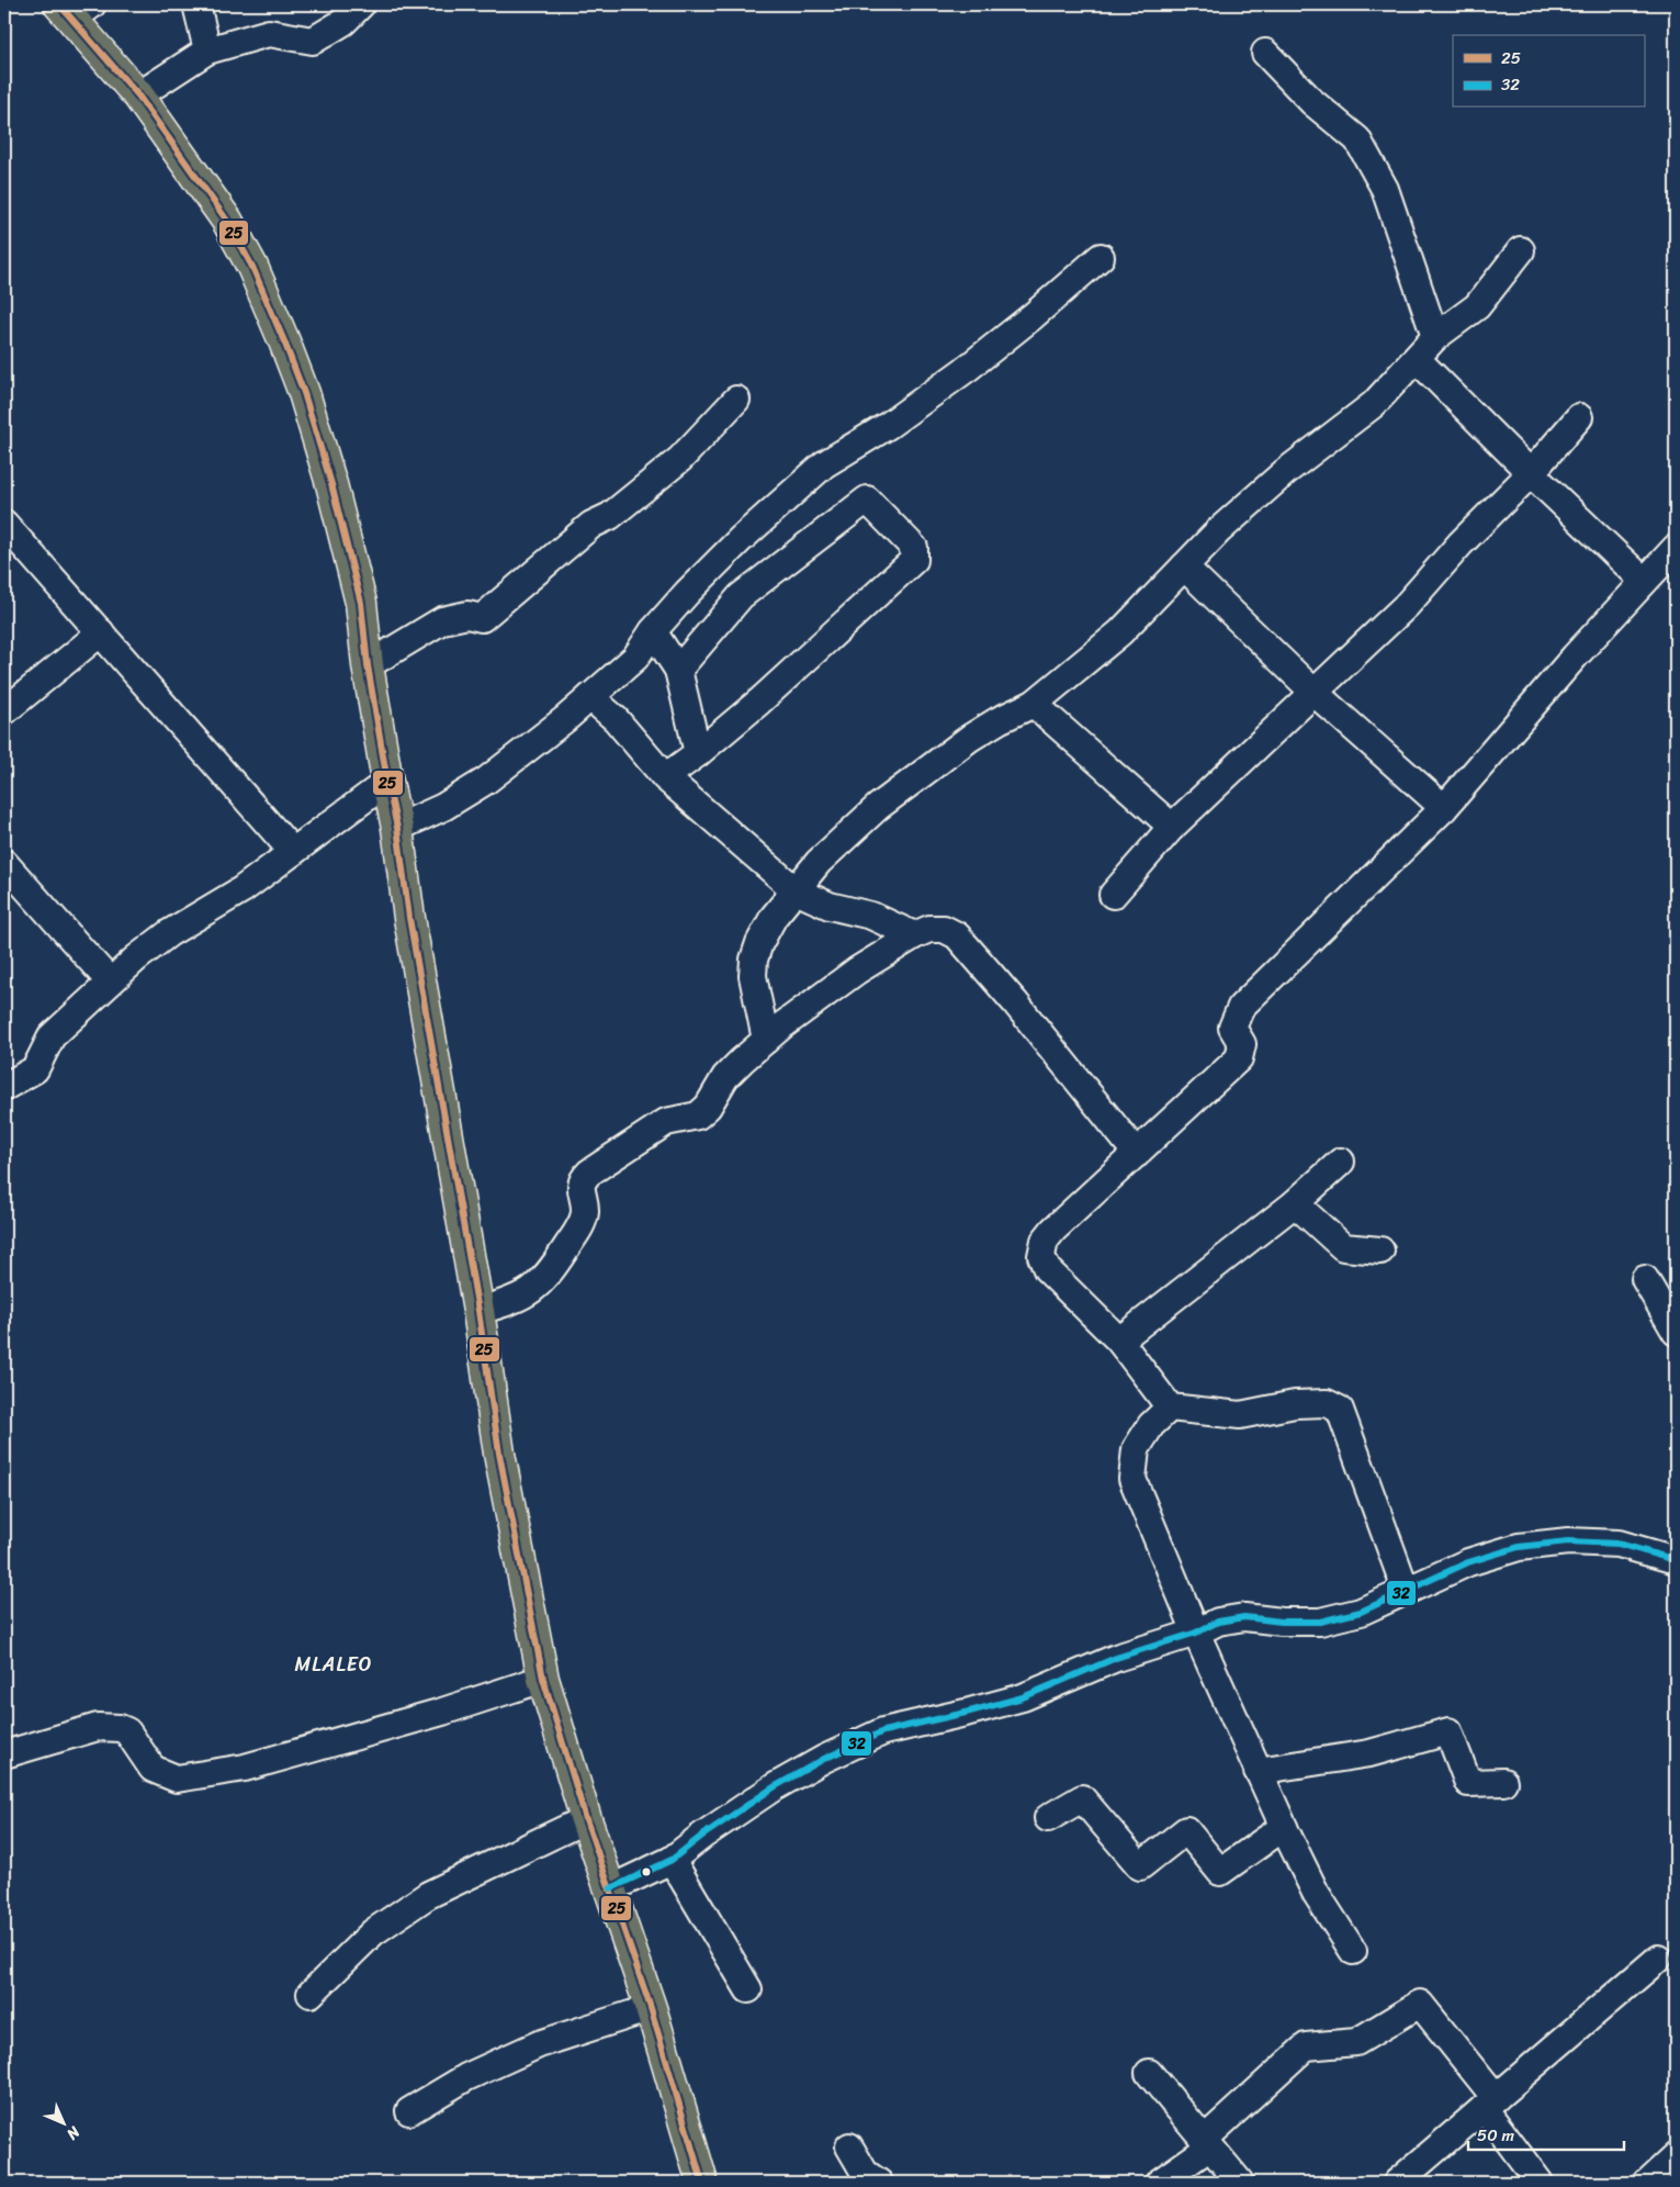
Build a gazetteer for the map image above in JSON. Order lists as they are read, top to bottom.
{
  "districts": ["MLALEO"],
  "lines": ["transit line 25", "transit line 32"],
  "legend": ["25", "32"],
  "scale_bar": "50 m",
  "north": "bottom right"
}
